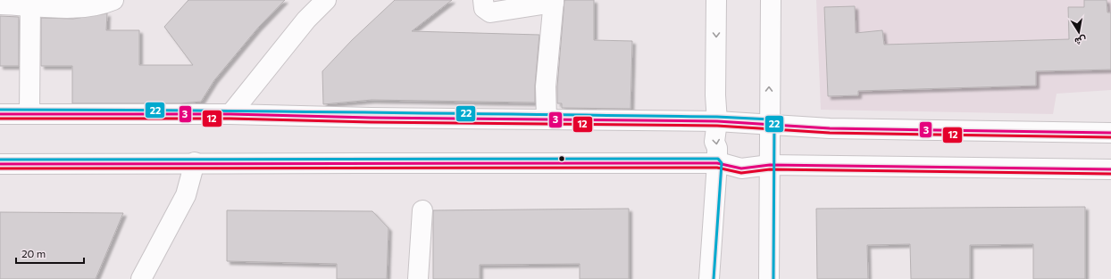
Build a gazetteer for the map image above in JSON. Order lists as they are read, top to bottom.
{
  "lines": ["transit line 22", "transit line 3", "transit line 12"],
  "scale_bar": "20 m",
  "north": "bottom"
}
